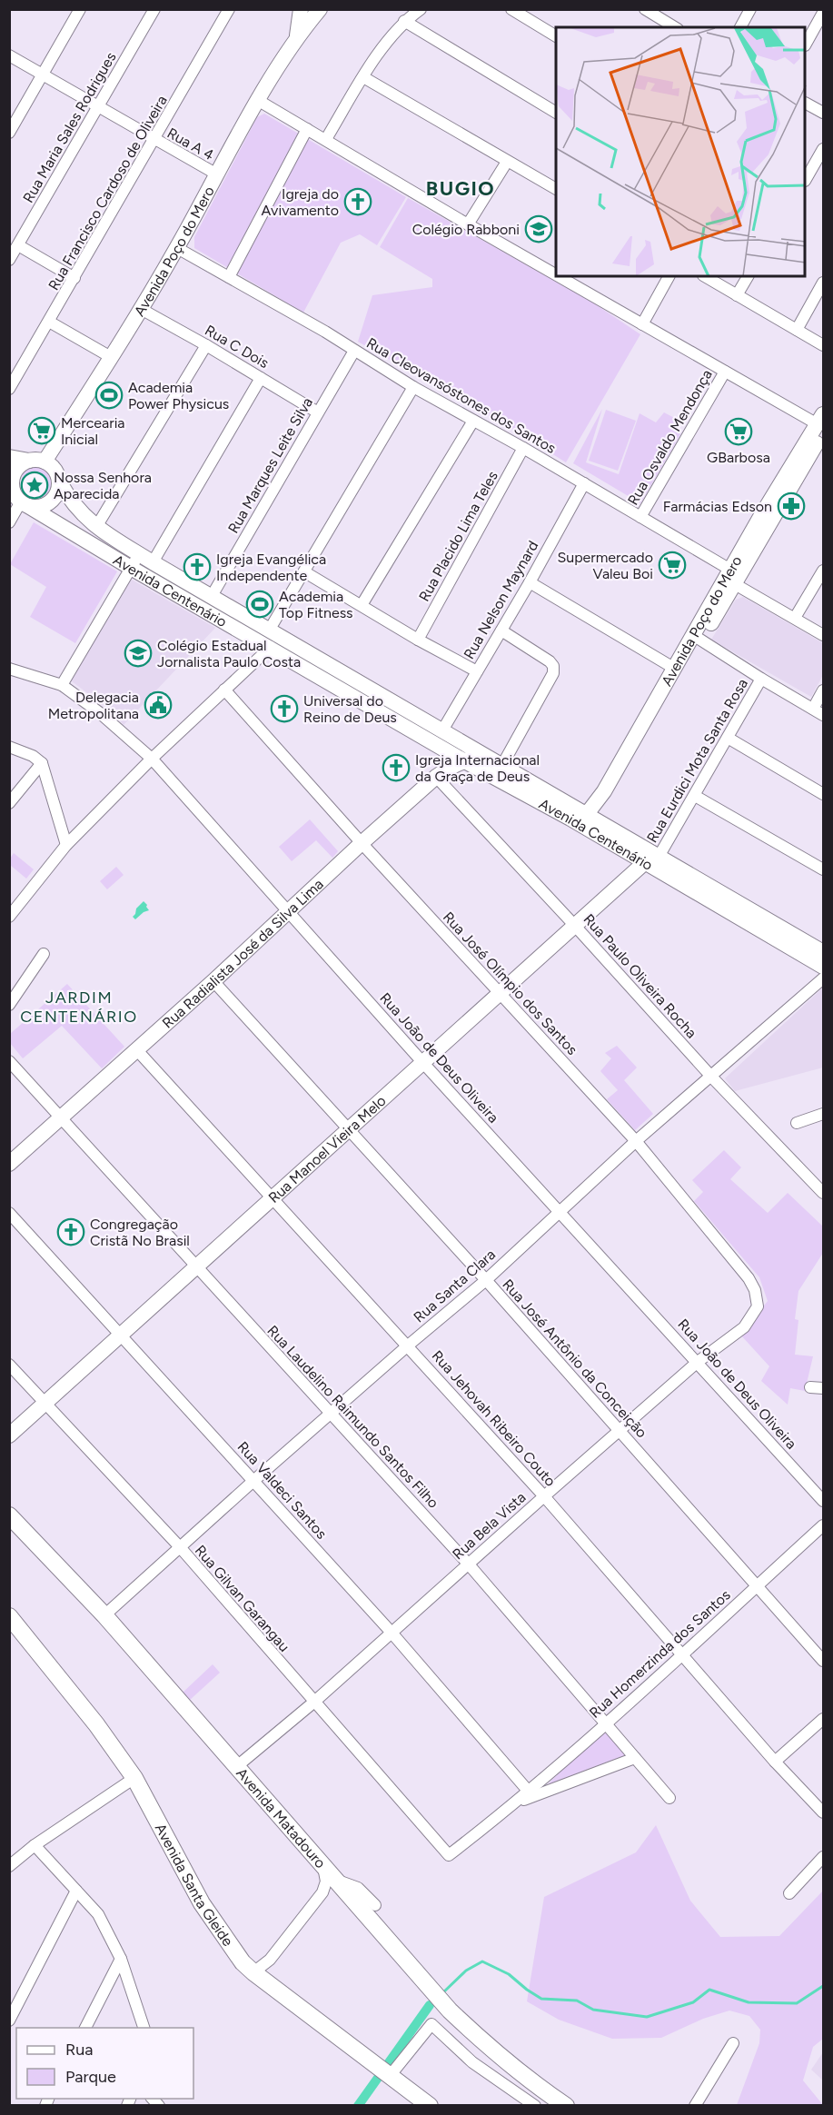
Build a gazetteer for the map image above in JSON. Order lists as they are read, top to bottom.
{
  "streets": {
    "main road": [
      "Avenida Poço do Mero",
      "Avenida Centenário",
      "Rua Radialista José da Silva Lima",
      "Rua Manoel Vieira Melo",
      "Avenida Matadouro",
      "Avenida Santa Gleide"
    ],
    "street": [
      "Rua Maria Sales Rodrigues",
      "Rua A 4",
      "Rua Francisco Cardoso de Oliveira",
      "Rua C Dois",
      "Rua Cleovansóstones dos Santos",
      "Rua Osvaldo Mendonça",
      "Rua Marques Leite Silva",
      "Rua Placido Lima Teles",
      "Rua Nelson Maynard",
      "Rua Eurdici Mota Santa Rosa",
      "Rua Paulo Oliveira Rocha",
      "Rua José Olímpio dos Santos",
      "Rua João de Deus Oliveira",
      "Rua Santa Clara",
      "Rua José Antônio da Conceição",
      "Rua Laudelino Raimundo Santos Filho",
      "Rua Jehovah Ribeiro Couto",
      "Rua Valdeci Santos",
      "Rua Bela Vista",
      "Rua Gilvan Garangau",
      "Rua Homerzinda dos Santos"
    ]
  },
  "crossings": [
    ["Rua Maria Sales Rodrigues", "Rua A 4"],
    ["Rua A 4", "Rua Francisco Cardoso de Oliveira"],
    ["Rua A 4", "Avenida Poço do Mero"],
    ["Avenida Poço do Mero", "Rua C Dois"],
    ["Avenida Poço do Mero", "Rua Cleovansóstones dos Santos"],
    ["Avenida Poço do Mero", "Avenida Centenário"],
    ["Rua C Dois", "Rua Marques Leite Silva"],
    ["Rua Cleovansóstones dos Santos", "Rua Osvaldo Mendonça"],
    ["Rua Cleovansóstones dos Santos", "Rua Marques Leite Silva"],
    ["Rua Cleovansóstones dos Santos", "Rua Placido Lima Teles"],
    ["Rua Cleovansóstones dos Santos", "Rua Nelson Maynard"],
    ["Rua Marques Leite Silva", "Avenida Centenário"],
    ["Avenida Centenário", "Rua Nelson Maynard"],
    ["Avenida Centenário", "Rua Eurdici Mota Santa Rosa"],
    ["Avenida Centenário", "Rua Radialista José da Silva Lima"],
    ["Avenida Centenário", "Rua Manoel Vieira Melo"],
    ["Rua Radialista José da Silva Lima", "Rua Paulo Oliveira Rocha"],
    ["Rua Radialista José da Silva Lima", "Rua José Olímpio dos Santos"],
    ["Rua Radialista José da Silva Lima", "Rua João de Deus Oliveira"],
    ["Rua Radialista José da Silva Lima", "Rua José Antônio da Conceição"],
    ["Rua Radialista José da Silva Lima", "Rua Laudelino Raimundo Santos Filho"],
    ["Rua Radialista José da Silva Lima", "Rua Jehovah Ribeiro Couto"],
    ["Rua Paulo Oliveira Rocha", "Rua Manoel Vieira Melo"],
    ["Rua Paulo Oliveira Rocha", "Rua Santa Clara"],
    ["Rua José Olímpio dos Santos", "Rua Manoel Vieira Melo"],
    ["Rua José Olímpio dos Santos", "Rua Santa Clara"],
    ["Rua José Olímpio dos Santos", "Rua Bela Vista"],
    ["Rua João de Deus Oliveira", "Rua Manoel Vieira Melo"],
    ["Rua João de Deus Oliveira", "Rua Santa Clara"],
    ["Rua João de Deus Oliveira", "Rua Bela Vista"],
    ["Rua Manoel Vieira Melo", "Rua José Antônio da Conceição"],
    ["Rua Manoel Vieira Melo", "Rua Laudelino Raimundo Santos Filho"],
    ["Rua Manoel Vieira Melo", "Rua Jehovah Ribeiro Couto"],
    ["Rua Manoel Vieira Melo", "Rua Valdeci Santos"],
    ["Rua Manoel Vieira Melo", "Rua Gilvan Garangau"],
    ["Rua Santa Clara", "Rua José Antônio da Conceição"],
    ["Rua Santa Clara", "Rua Laudelino Raimundo Santos Filho"],
    ["Rua Santa Clara", "Rua Jehovah Ribeiro Couto"],
    ["Rua Santa Clara", "Rua Valdeci Santos"],
    ["Rua Santa Clara", "Rua Gilvan Garangau"],
    ["Rua Santa Clara", "Avenida Matadouro"],
    ["Rua José Antônio da Conceição", "Rua Bela Vista"],
    ["Rua José Antônio da Conceição", "Rua Homerzinda dos Santos"],
    ["Rua Laudelino Raimundo Santos Filho", "Rua Bela Vista"],
    ["Rua Laudelino Raimundo Santos Filho", "Rua Homerzinda dos Santos"],
    ["Rua Jehovah Ribeiro Couto", "Rua Bela Vista"],
    ["Rua Jehovah Ribeiro Couto", "Rua Homerzinda dos Santos"],
    ["Rua Valdeci Santos", "Rua Bela Vista"],
    ["Rua Valdeci Santos", "Rua Homerzinda dos Santos"],
    ["Rua Bela Vista", "Rua Gilvan Garangau"],
    ["Rua Bela Vista", "Avenida Matadouro"],
    ["Rua Gilvan Garangau", "Rua Homerzinda dos Santos"]
  ],
  "districts": ["BUGIO", "JARDIM CENTENÁRIO"],
  "places": {
    "church": [
      "Igreja do Avivamento",
      "Igreja Evangélica Independente",
      "Universal do Reino de Deus",
      "Igreja Internacional da Graça de Deus",
      "Congregação Cristã No Brasil"
    ],
    "school or university": ["Colégio Rabboni", "Colégio Estadual Jornalista Paulo Costa"],
    "sports": ["Academia Power Physicus", "Academia Top Fitness"],
    "supermarket": ["Mercearia Inicial", "GBarbosa", "Supermercado Valeu Boi"],
    "place": ["Nossa Senhora Aparecida"],
    "pharmacy": ["Farmácias Edson"],
    "public building": ["Delegacia Metropolitana"]
  },
  "legend": ["Rua", "Parque"]
}
